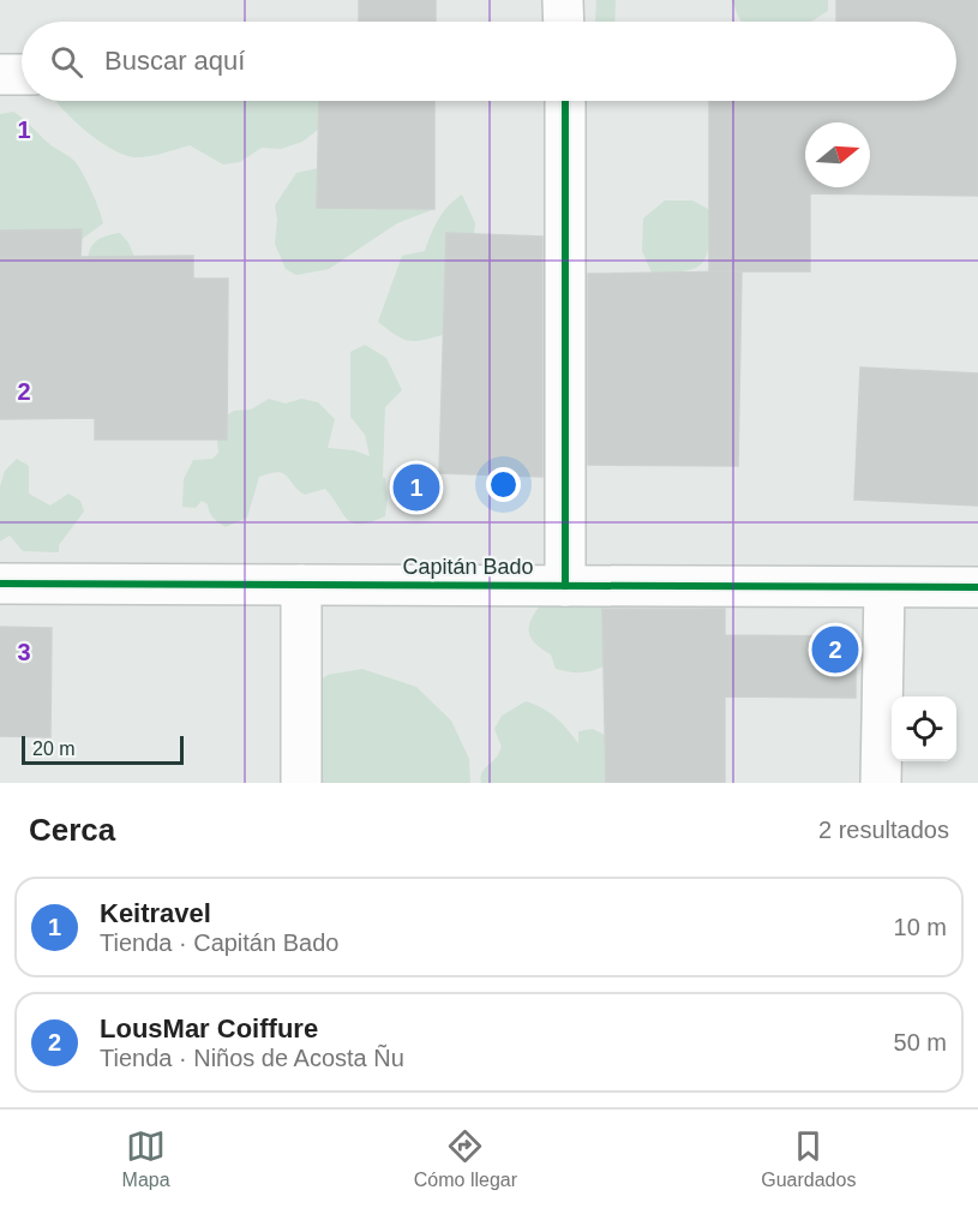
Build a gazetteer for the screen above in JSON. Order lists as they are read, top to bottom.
{
  "streets": {
    "street": ["Capitán Bado"]
  },
  "scale_bar": "20 m",
  "north": "right",
  "page": {
    "search": "Buscar aquí",
    "pins": ["1", "2"],
    "scale": "20 m",
    "heading": ["Cerca", "2 resultados"],
    "list": [
      {
        "mark": "1",
        "name": "Keitravel",
        "note": "Tienda · Capitán Bado",
        "value": "10 m"
      },
      {
        "mark": "2",
        "name": "LousMar Coiffure",
        "note": "Tienda · Niños de Acosta Ñu",
        "value": "50 m"
      }
    ],
    "nav": ["Mapa", "Cómo llegar", "Guardados"]
  },
  "grid": {
    "rows": ["1", "2", "3"]
  }
}
